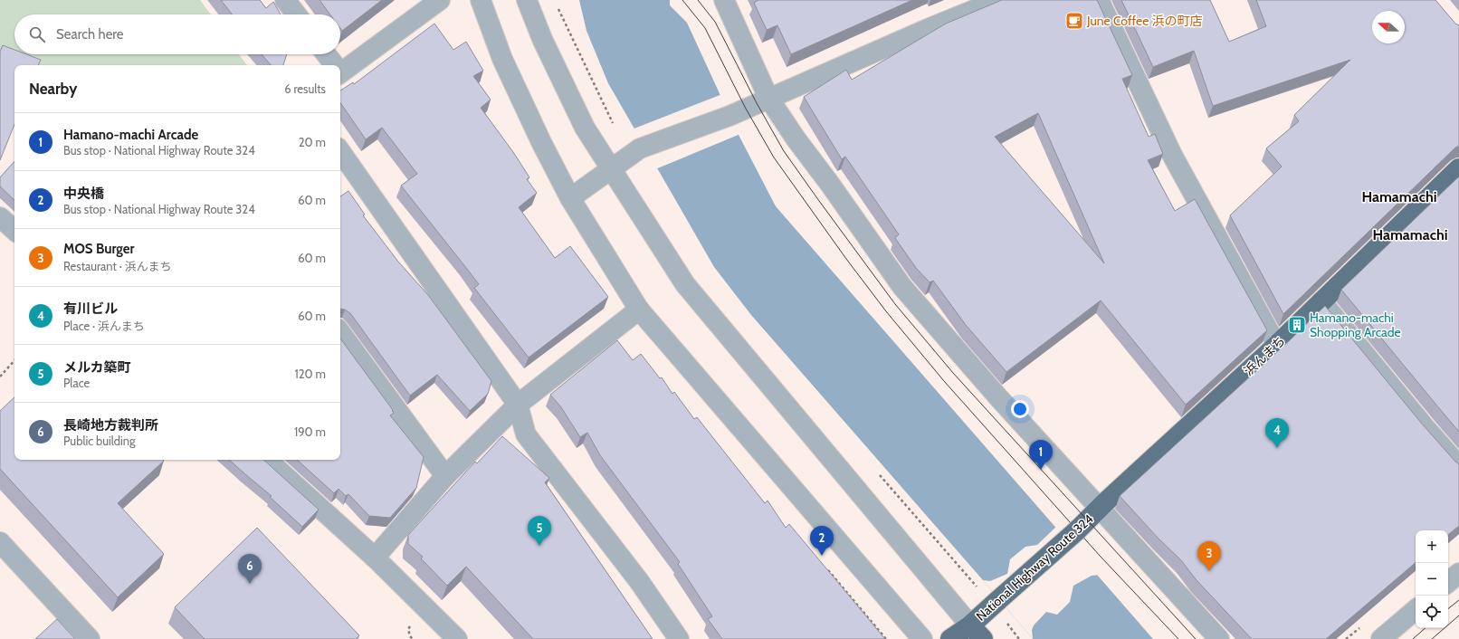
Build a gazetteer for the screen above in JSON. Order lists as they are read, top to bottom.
{
  "streets": {
    "highway": ["浜んまち", "National Highway Route 324"]
  },
  "crossings": [
    ["浜んまち", "National Highway Route 324"]
  ],
  "districts": ["Hamamachi", "Hamamachi"],
  "places": {
    "cafe": ["June Coffee 浜の町店"],
    "building": ["Hamano-machi Shopping Arcade"]
  },
  "north": "left",
  "page": {
    "search": "Search here",
    "heading": ["Nearby", "6 results"],
    "list": [
      {
        "mark": "1",
        "name": "Hamano-machi Arcade",
        "note": "Bus stop · National Highway Route 324",
        "value": "20 m"
      },
      {
        "mark": "2",
        "name": "中央橋",
        "note": "Bus stop · National Highway Route 324",
        "value": "60 m"
      },
      {
        "mark": "3",
        "name": "MOS Burger",
        "note": "Restaurant · 浜んまち",
        "value": "60 m"
      },
      {
        "mark": "4",
        "name": "有川ビル",
        "note": "Place · 浜んまち",
        "value": "60 m"
      },
      {
        "mark": "5",
        "name": "メルカ築町",
        "note": "Place",
        "value": "120 m"
      },
      {
        "mark": "6",
        "name": "長崎地方裁判所",
        "note": "Public building",
        "value": "190 m"
      }
    ],
    "pins": [
      "4",
      "1",
      "5",
      "2",
      "3",
      "6"
    ],
    "map_buttons": ["+", "−"]
  }
}
